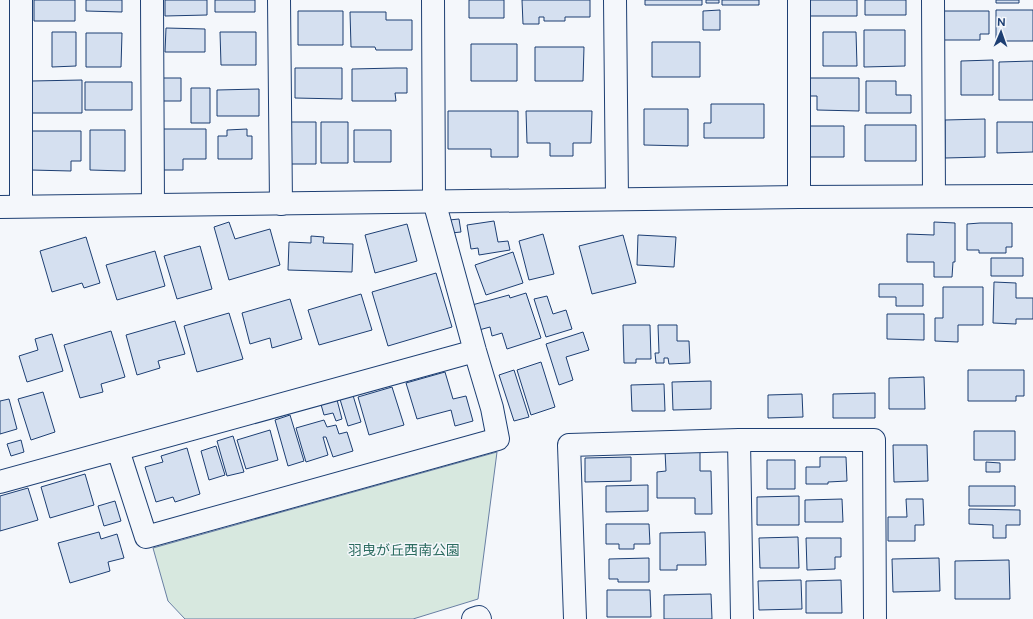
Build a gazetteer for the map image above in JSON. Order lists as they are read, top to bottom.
{
  "parks": ["羽曳が丘西南公園"],
  "north": "top"
}
